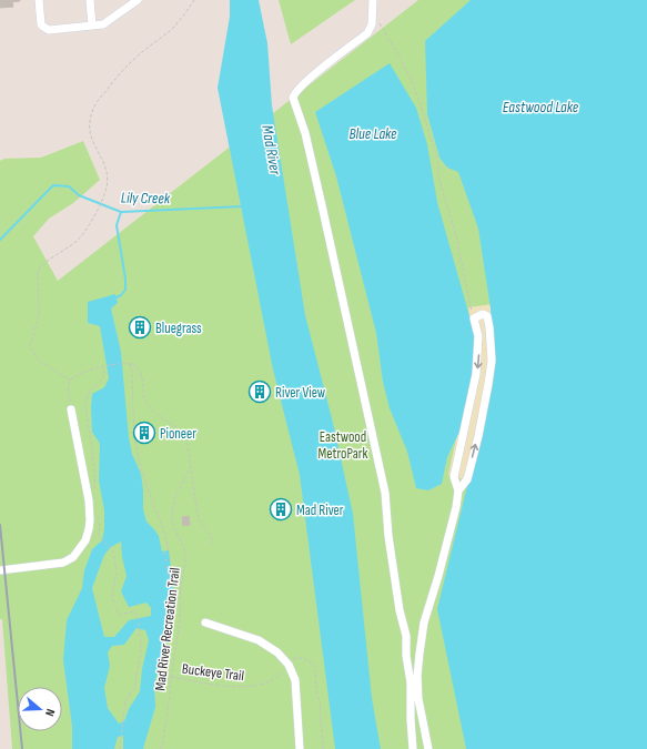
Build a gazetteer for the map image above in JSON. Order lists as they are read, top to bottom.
{
  "streets": {
    "path": ["Mad River Recreation Trail", "Buckeye Trail"]
  },
  "crossings": [
    ["Mad River Recreation Trail", "Buckeye Trail"]
  ],
  "water": [
    "Eastwood Lake",
    "Blue Lake",
    "Mad River",
    "Lily Creek"
  ],
  "parks": ["Eastwood MetroPark"],
  "places": {
    "building": [
      "Bluegrass",
      "River View",
      "Pioneer",
      "Mad River"
    ]
  },
  "north": "right"
}
